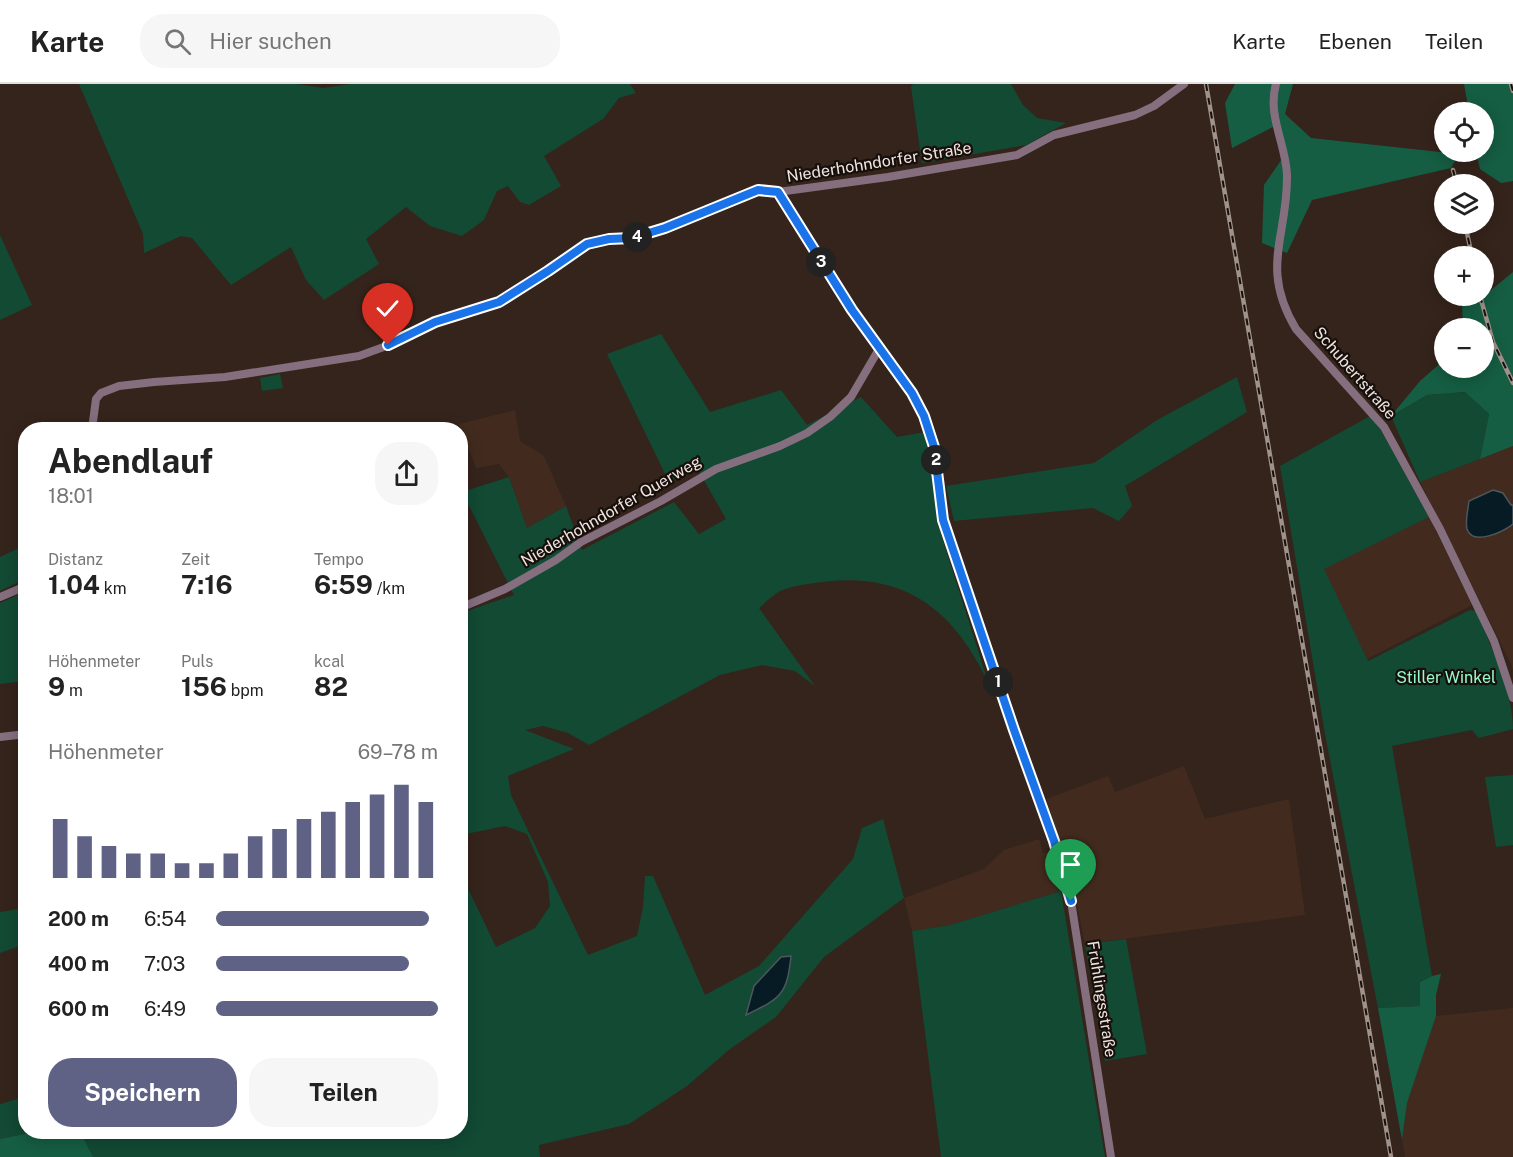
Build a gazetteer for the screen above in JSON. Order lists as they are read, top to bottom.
{
  "streets": {
    "street": [
      "Niederhohndorfer Straße",
      "Schubertstraße",
      "Niederhohndorfer Querweg",
      "Frühlingsstraße"
    ]
  },
  "crossings": [
    ["Niederhohndorfer Straße", "Frühlingsstraße"],
    ["Niederhohndorfer Querweg", "Frühlingsstraße"]
  ],
  "parks": ["Stiller Winkel"],
  "page": {
    "header": "Karte",
    "search": "Hier suchen",
    "nav": ["Karte", "Ebenen", "Teilen"],
    "map_buttons": ["+", "−"],
    "pins": [
      "4",
      "3",
      "2",
      "1"
    ],
    "heading": ["Abendlauf", "18:01"],
    "stats": [
      ["Distanz", "1.04 km"],
      ["Zeit", "7:16"],
      ["Tempo", "6:59 /km"],
      ["Höhenmeter", "9 m"],
      ["Puls", "156 bpm"],
      ["kcal", "82"]
    ],
    "chart": ["Höhenmeter", "69–78 m"],
    "list": [
      {
        "name": "200 m",
        "note": "6:54"
      },
      {
        "name": "400 m",
        "note": "7:03"
      },
      {
        "name": "600 m",
        "note": "6:49"
      }
    ],
    "buttons": ["Speichern", "Teilen"]
  }
}
